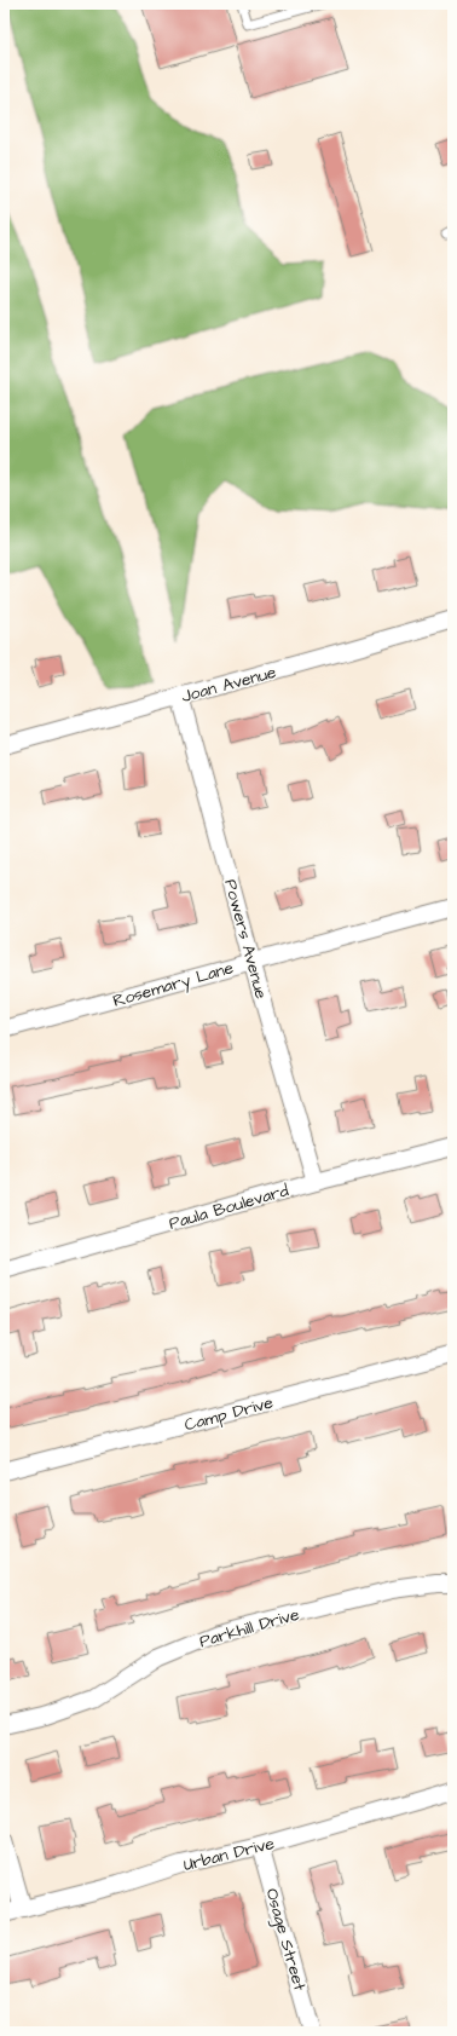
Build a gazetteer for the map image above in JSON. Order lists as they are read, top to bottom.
{
  "streets": {
    "street": [
      "Joan Avenue",
      "Powers Avenue",
      "Rosemary Lane",
      "Paula Boulevard",
      "Camp Drive",
      "Parkhill Drive",
      "Urban Drive",
      "Osage Street"
    ]
  },
  "crossings": [
    ["Joan Avenue", "Powers Avenue"],
    ["Powers Avenue", "Rosemary Lane"],
    ["Powers Avenue", "Paula Boulevard"],
    ["Urban Drive", "Osage Street"]
  ]
}
